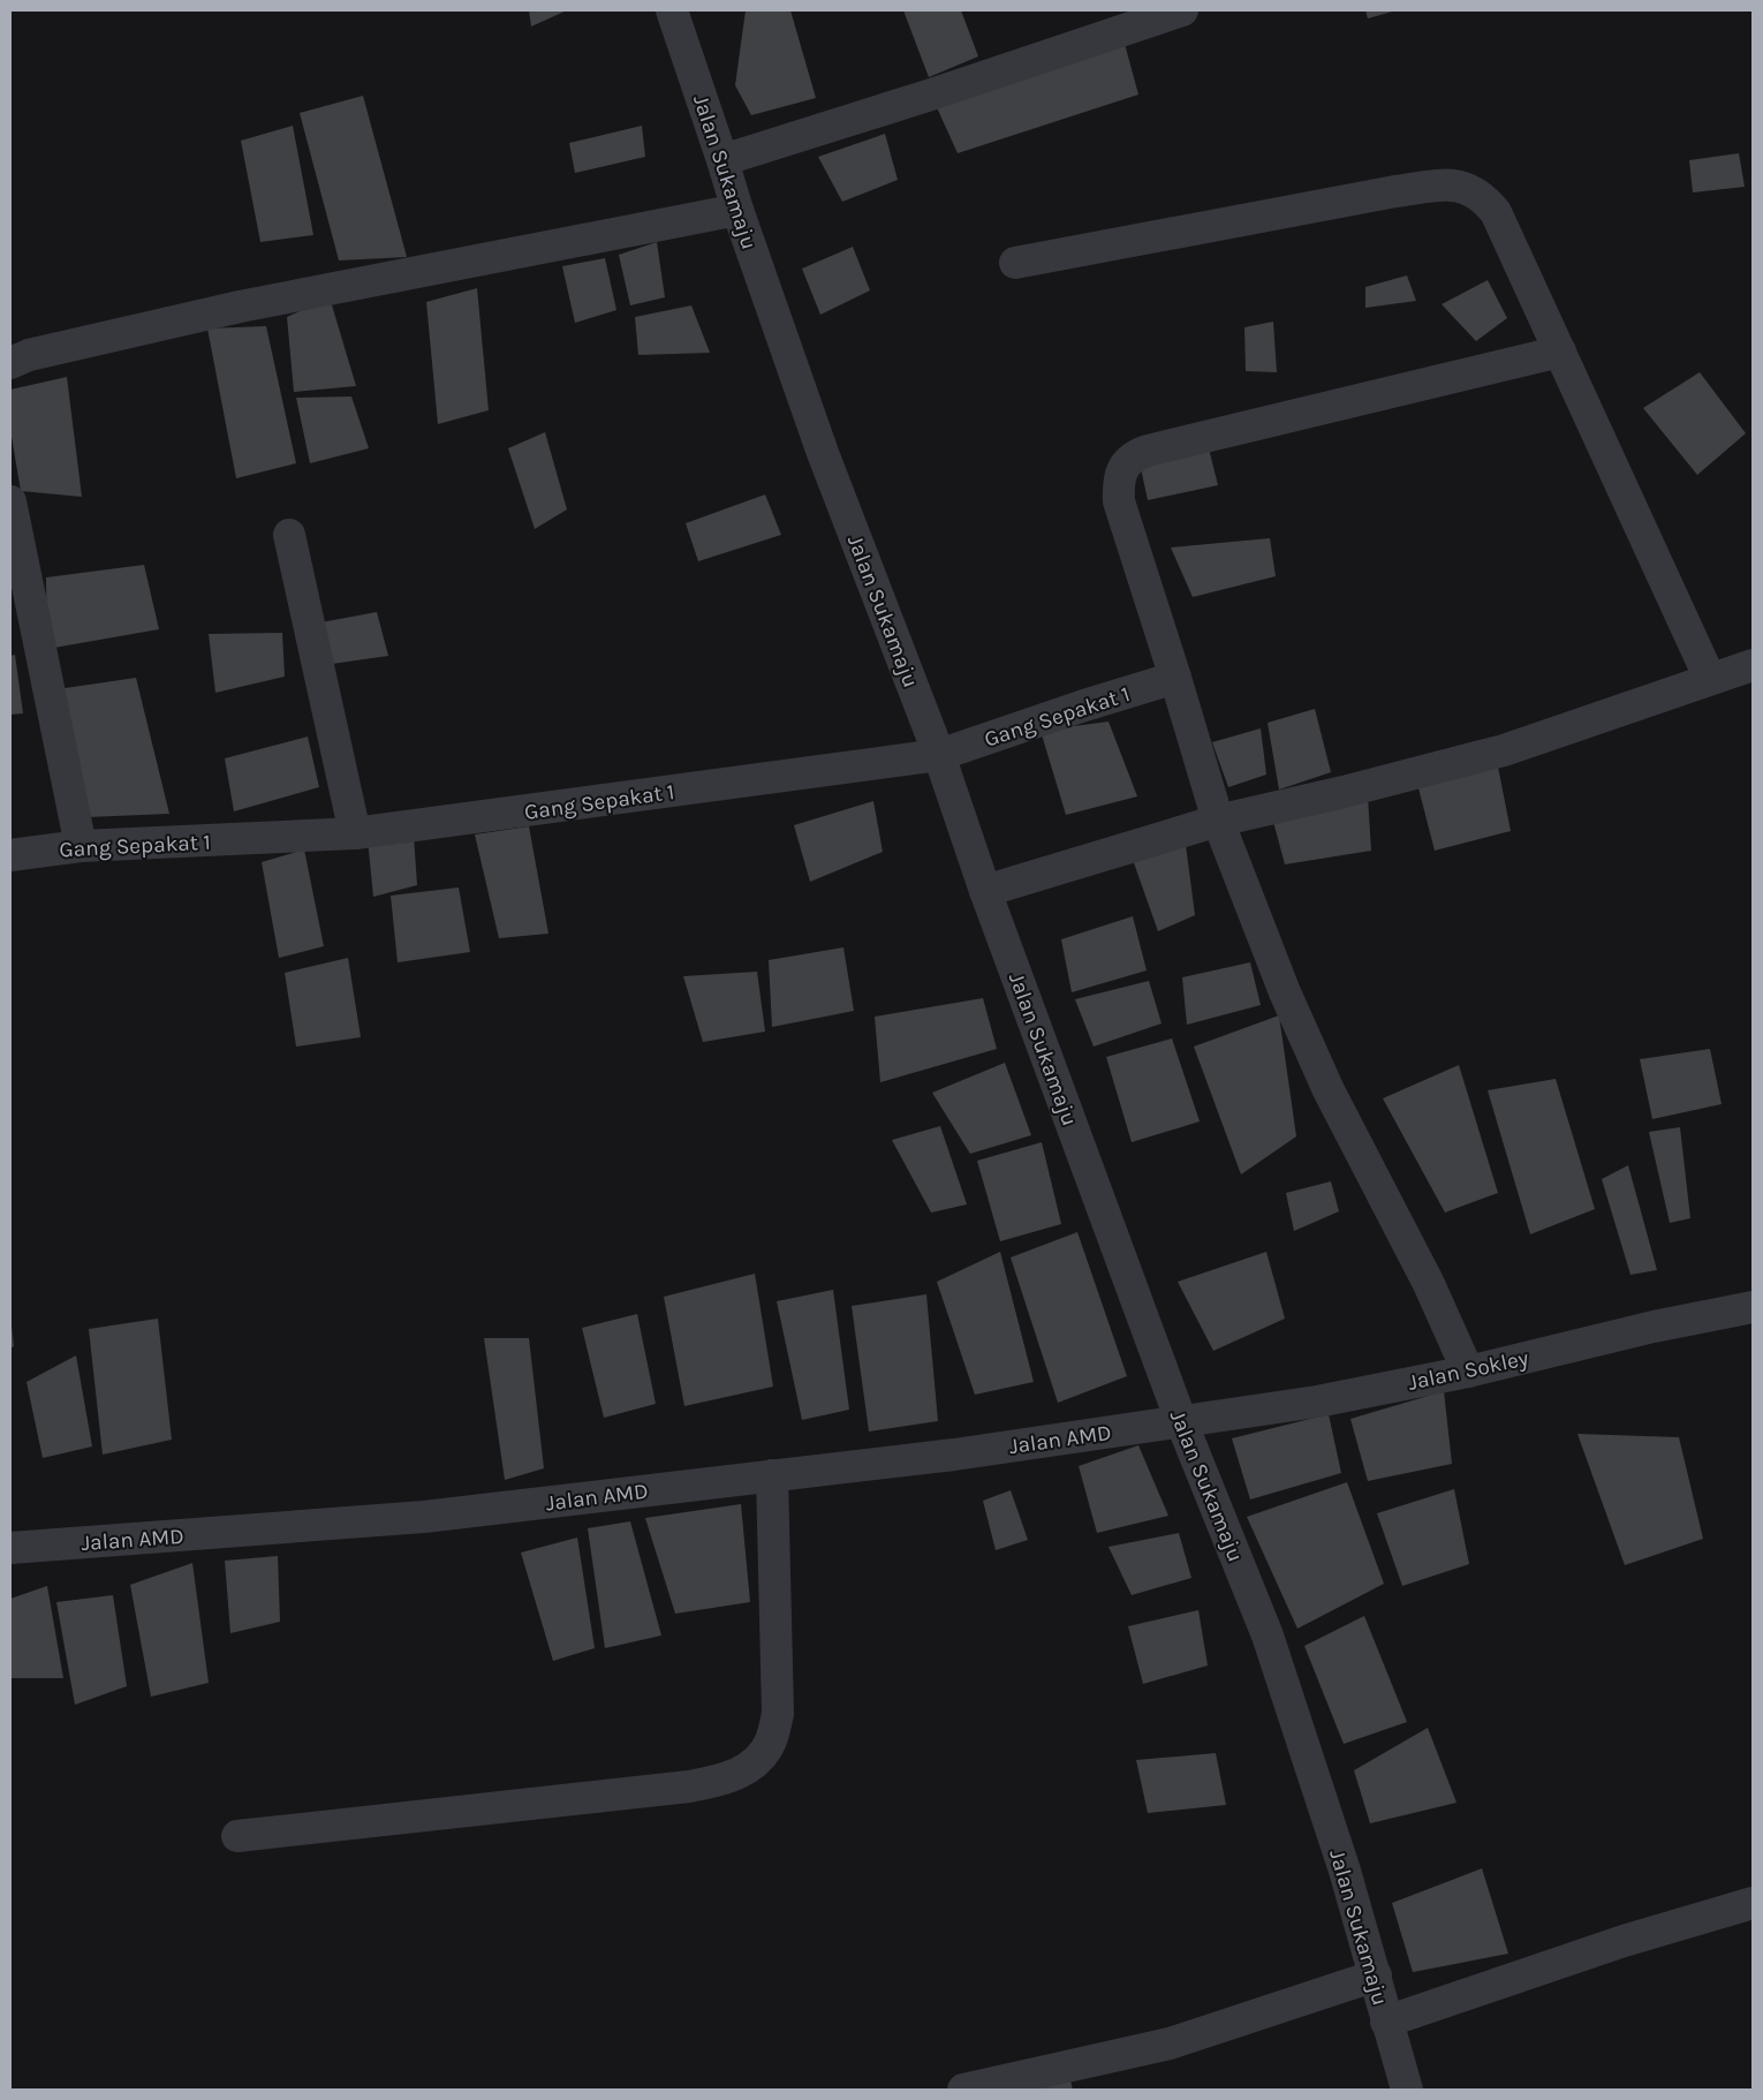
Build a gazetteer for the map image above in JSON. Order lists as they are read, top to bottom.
{
  "streets": {
    "street": [
      "Jalan Sukamaju",
      "Gang Sepakat 1",
      "Jalan Sokley",
      "Jalan AMD"
    ]
  },
  "crossings": [
    ["Jalan Sukamaju", "Gang Sepakat 1"],
    ["Jalan Sukamaju", "Jalan Sokley"],
    ["Jalan Sukamaju", "Jalan AMD"],
    ["Jalan Sokley", "Jalan AMD"]
  ]
}
